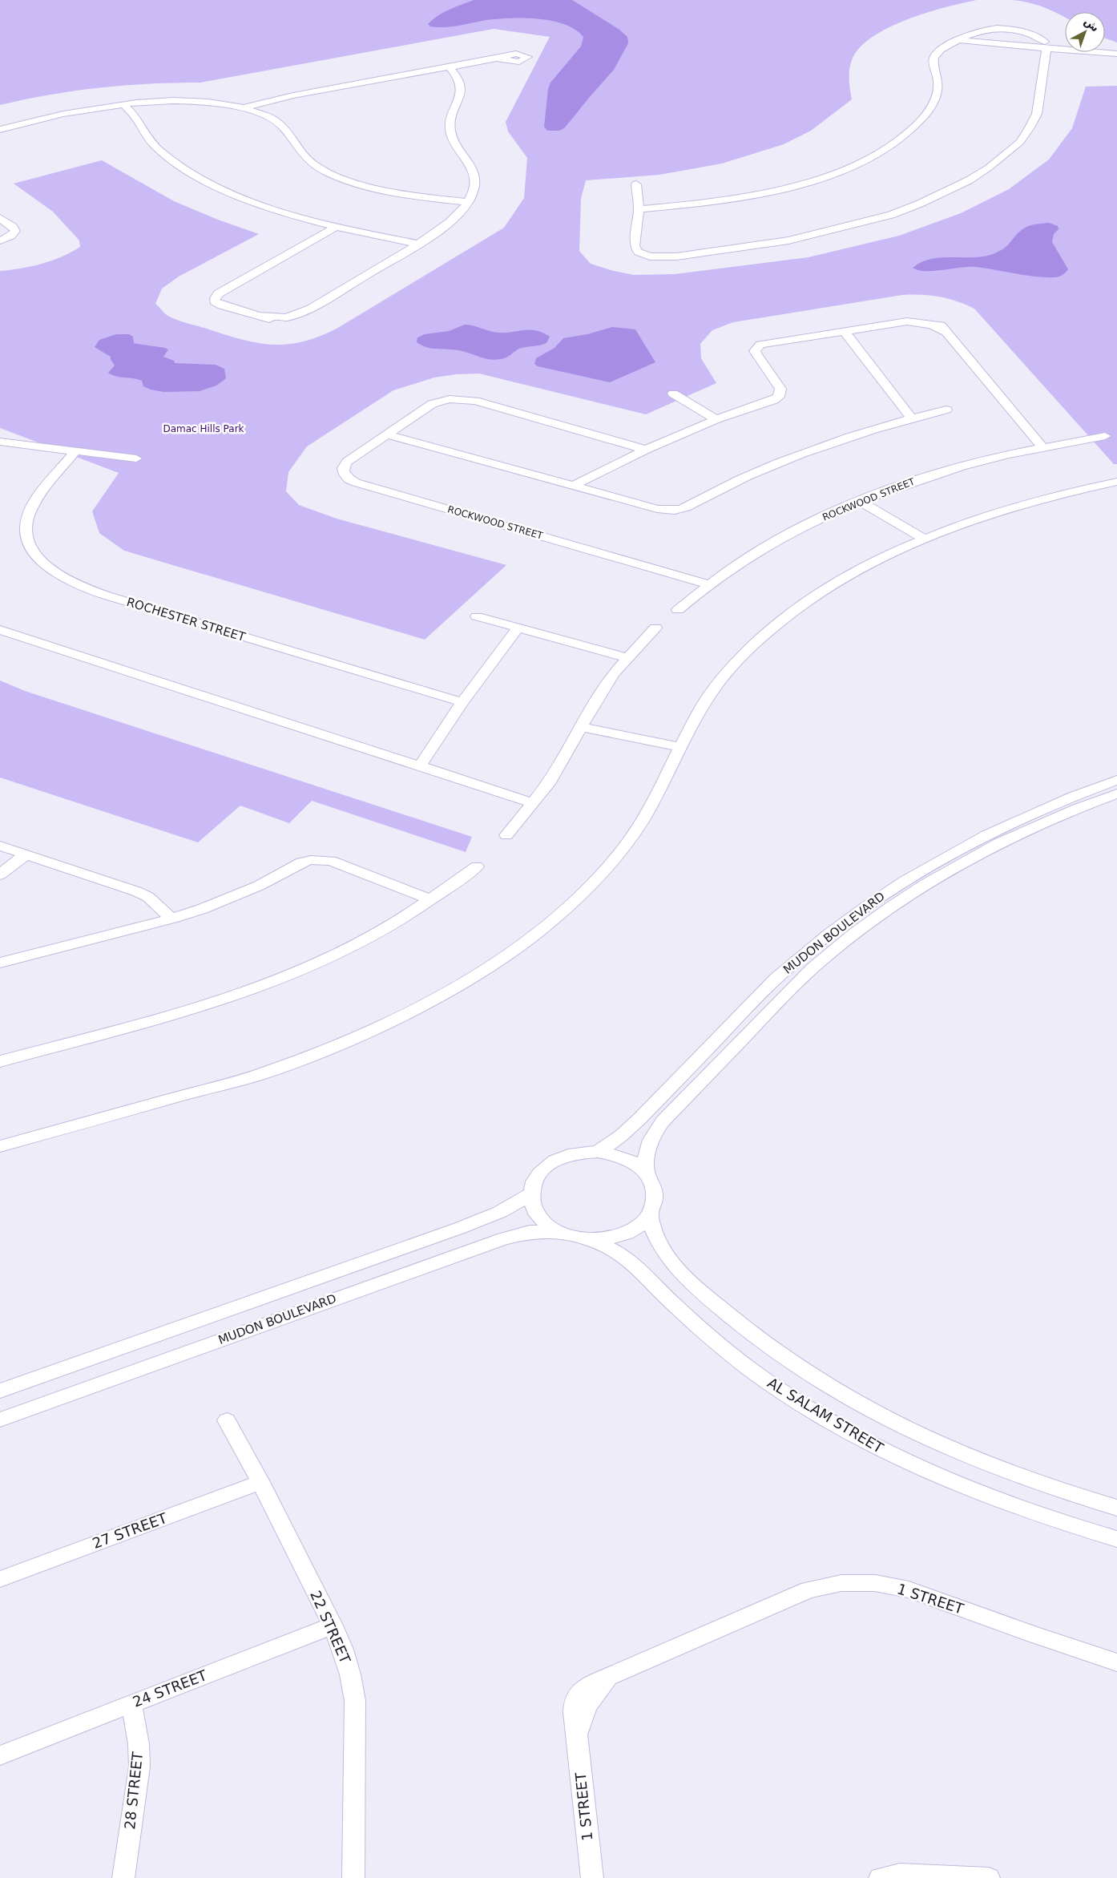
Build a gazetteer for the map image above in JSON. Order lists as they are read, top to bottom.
{
  "streets": {
    "street": [
      "ROCKWOOD STREET",
      "ROCHESTER STREET",
      "MUDON BOULEVARD",
      "AL SALAM STREET",
      "27 STREET",
      "1 STREET",
      "22 STREET",
      "24 STREET",
      "28 STREET"
    ]
  },
  "crossings": [
    ["MUDON BOULEVARD", "AL SALAM STREET"],
    ["27 STREET", "22 STREET"],
    ["22 STREET", "24 STREET"],
    ["24 STREET", "28 STREET"]
  ],
  "parks": ["Damac Hills Park"],
  "north": "top right"
}
